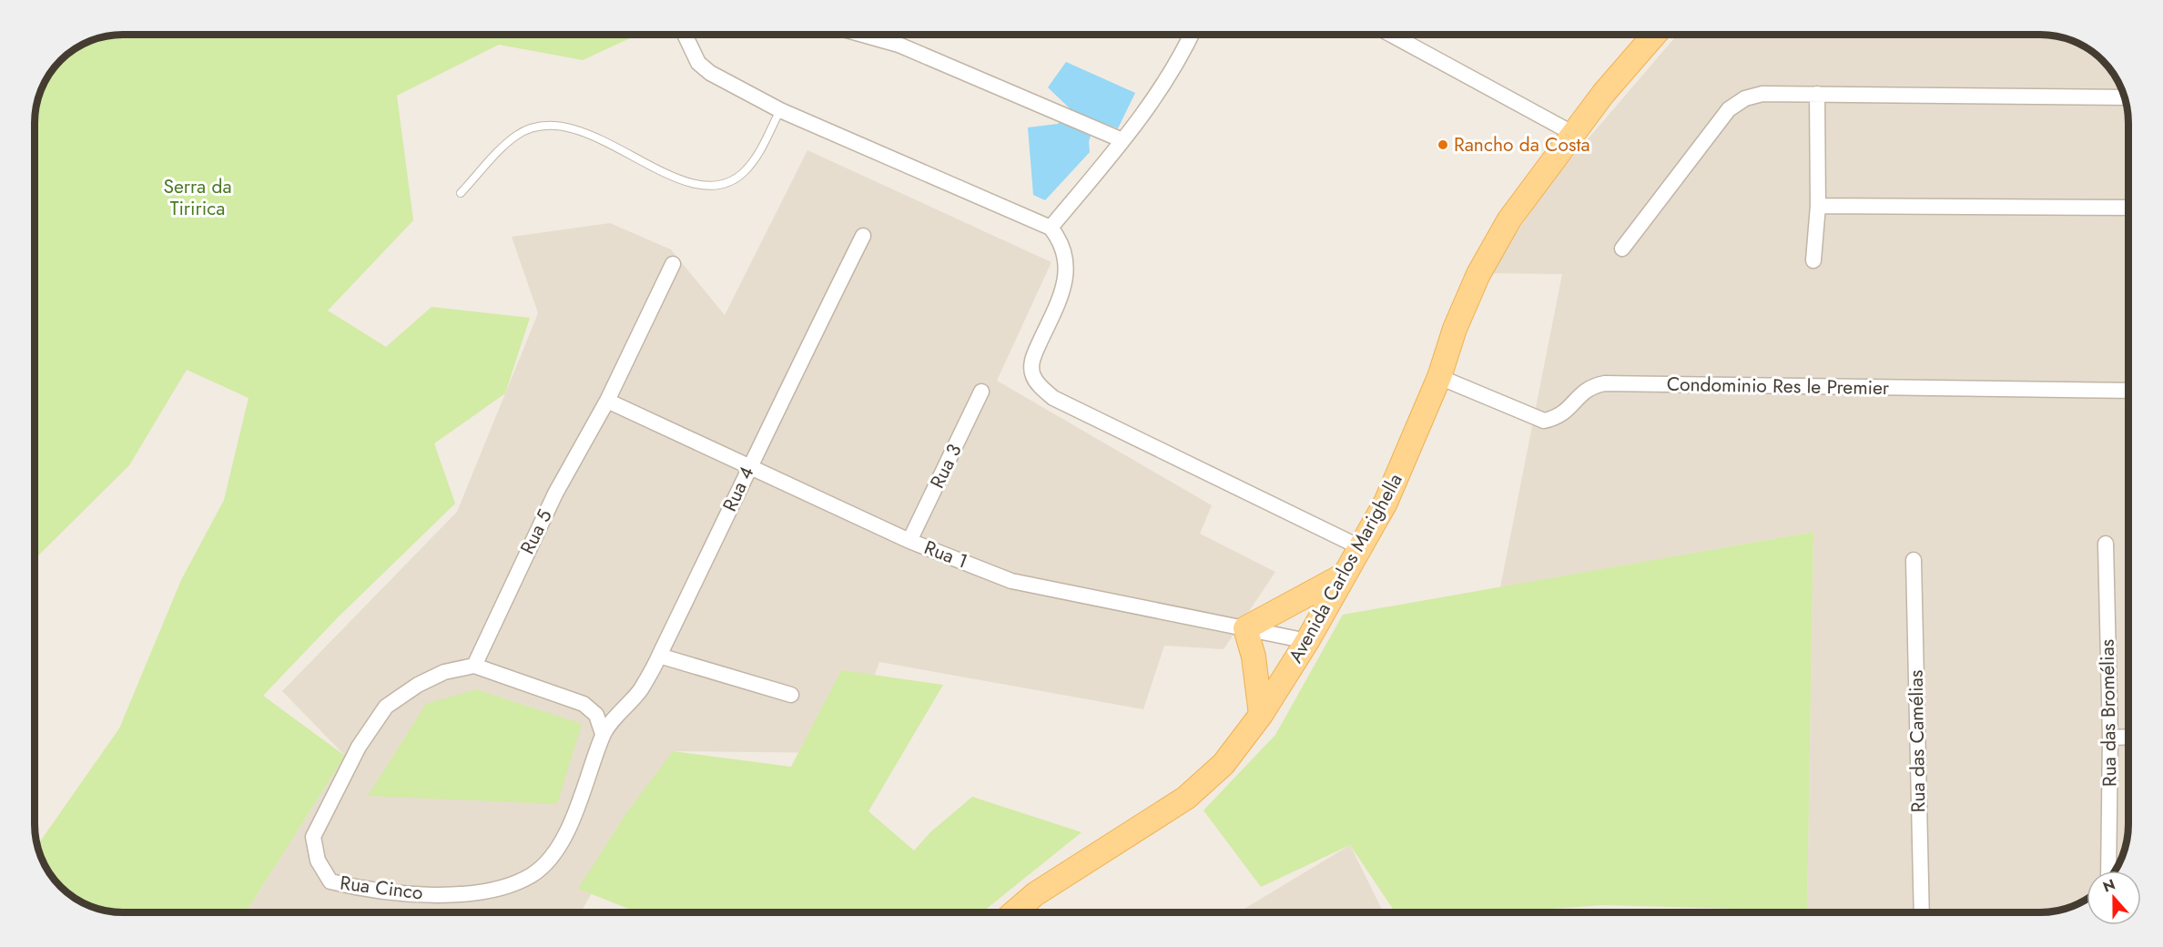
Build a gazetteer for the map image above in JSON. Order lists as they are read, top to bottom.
{
  "streets": {
    "main road": ["Avenida Carlos Marighella"],
    "street": [
      "Condominio Res le Premier",
      "Rua 3",
      "Rua 4",
      "Rua 5",
      "Rua 1",
      "Rua das Bromélias",
      "Rua das Camélias",
      "Rua Cinco"
    ]
  },
  "crossings": [
    ["Condominio Res le Premier", "Avenida Carlos Marighella"],
    ["Rua 3", "Rua 1"],
    ["Rua 4", "Rua 1"],
    ["Rua 4", "Rua Cinco"],
    ["Rua 5", "Rua 1"],
    ["Rua 5", "Rua Cinco"],
    ["Rua 1", "Avenida Carlos Marighella"]
  ],
  "parks": ["Serra da Tiririca"],
  "places": ["Rancho da Costa"],
  "north": "top"
}
